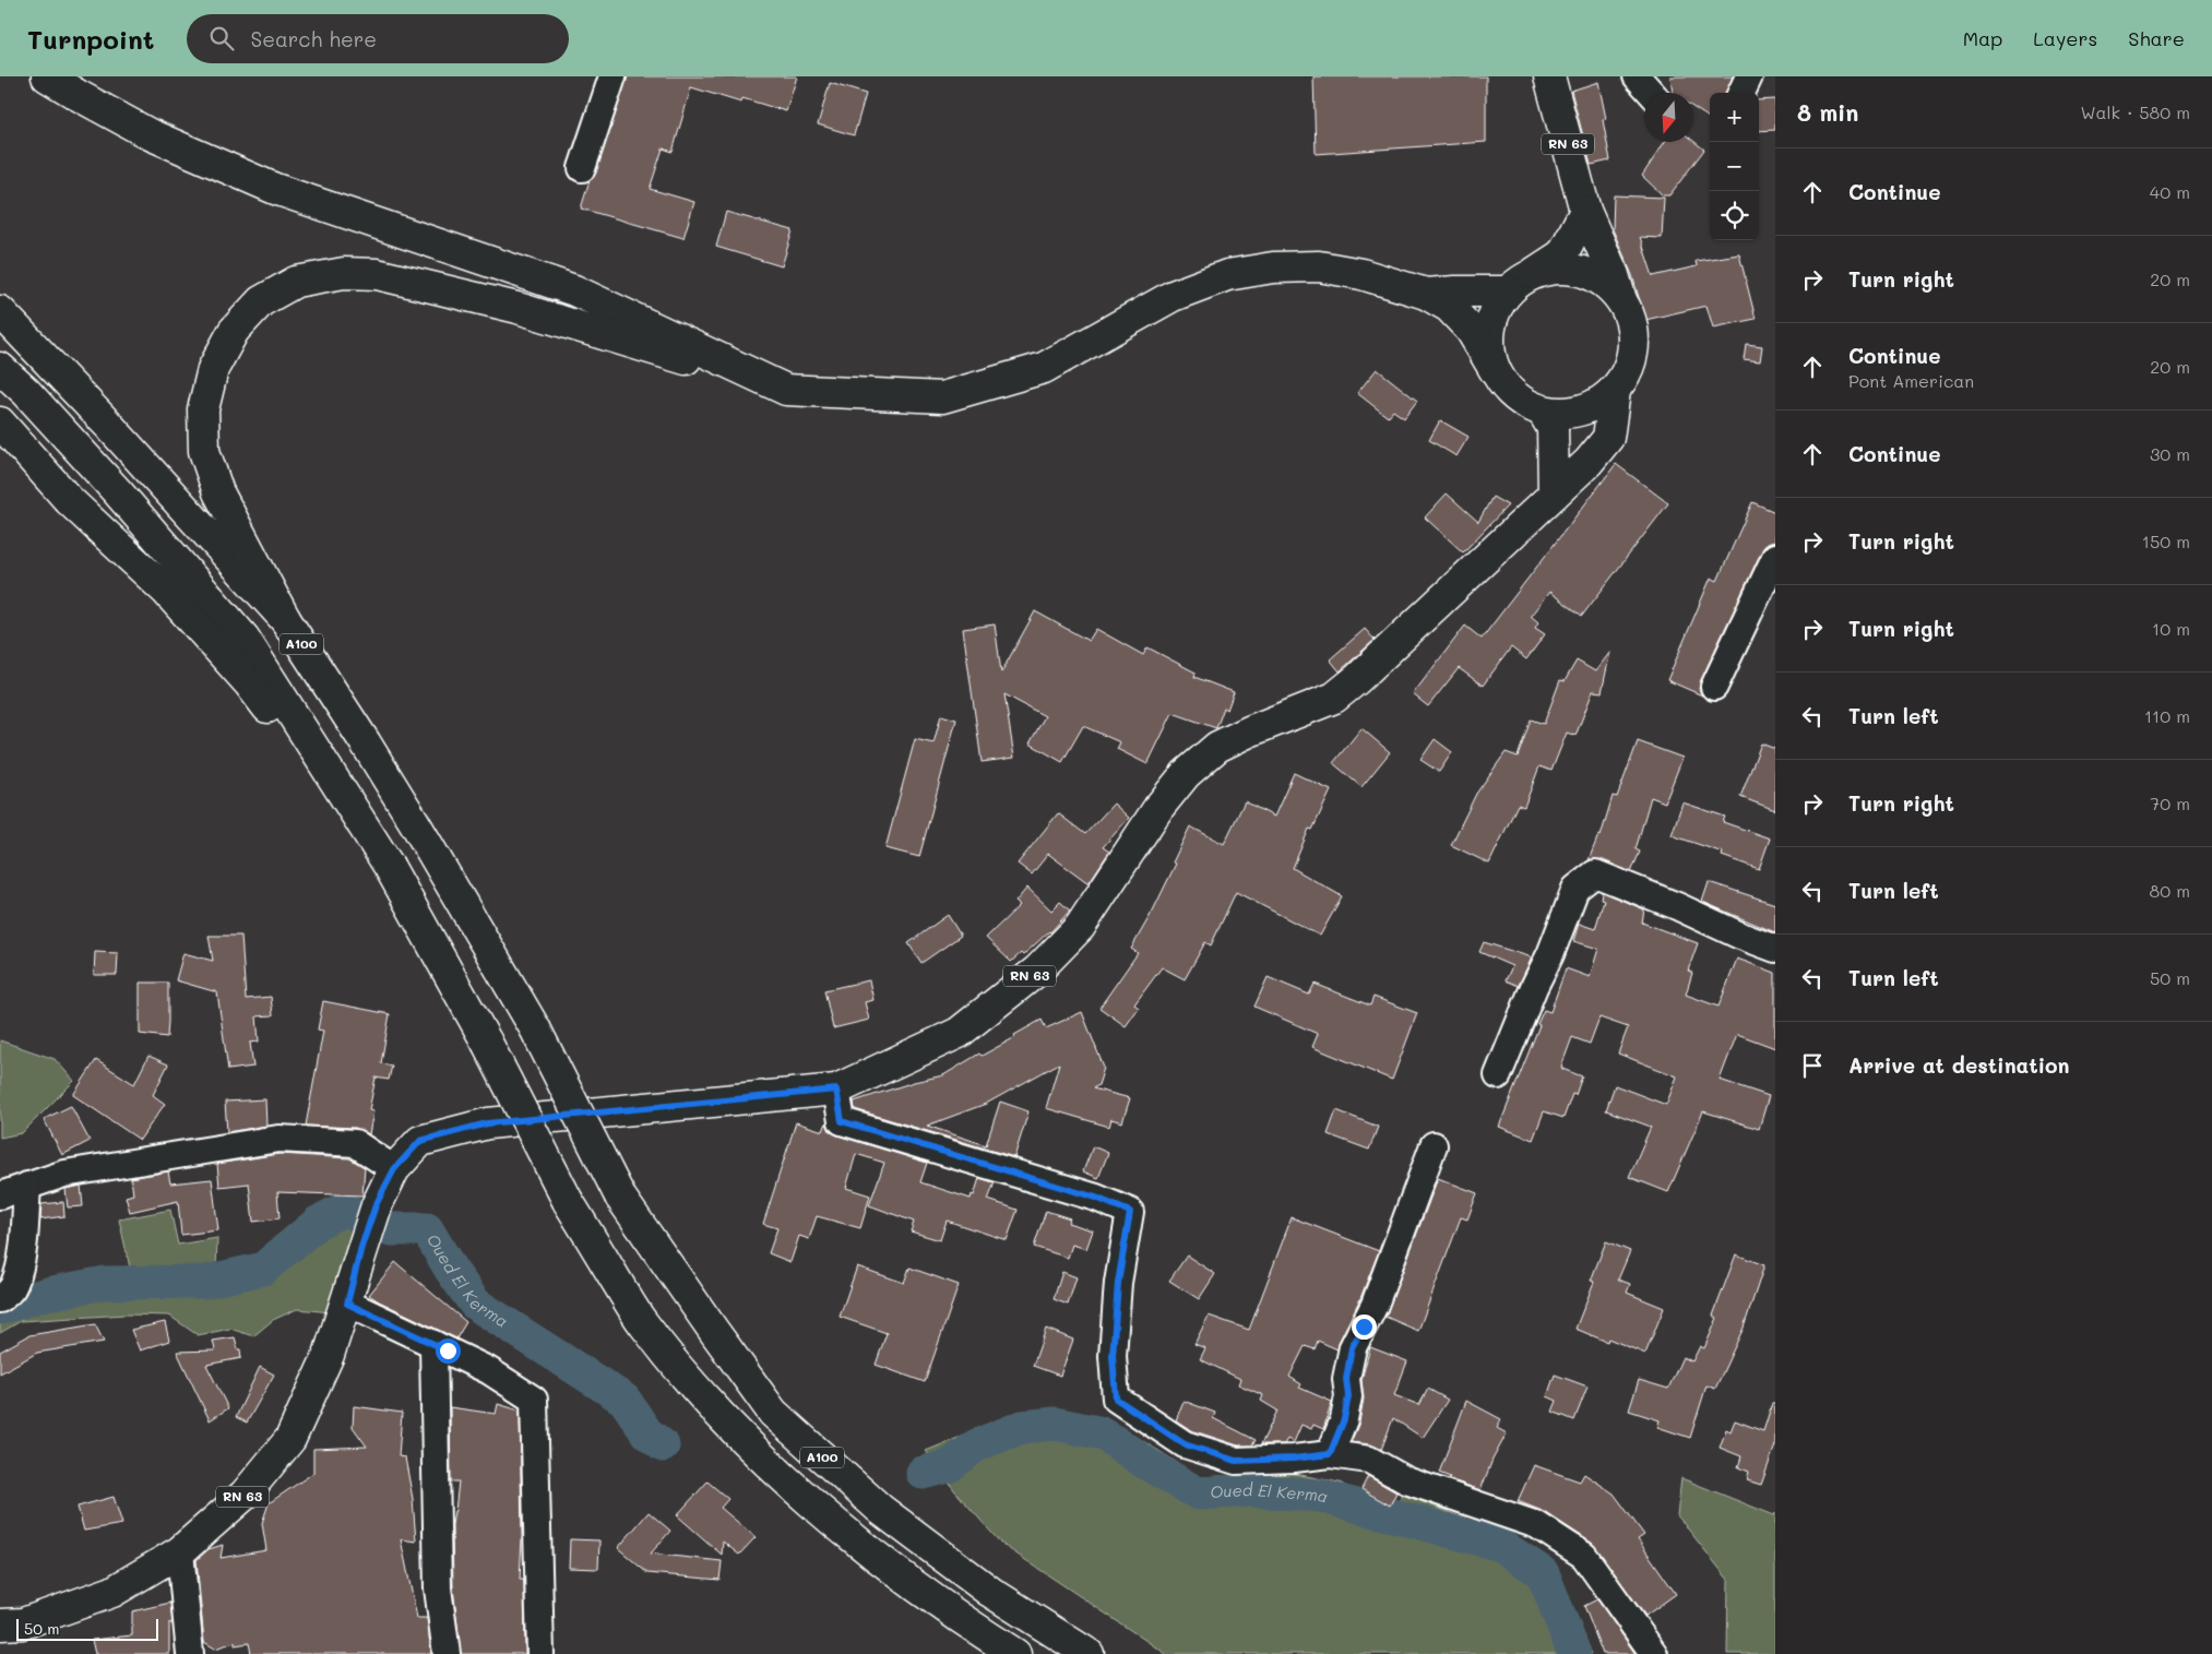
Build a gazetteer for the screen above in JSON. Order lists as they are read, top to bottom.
{
  "streets": {
    "main road": ["RN 63", "A100"]
  },
  "water": ["Oued El Kerma"],
  "scale_bar": "50 m",
  "north": "bottom",
  "page": {
    "header": "Turnpoint",
    "search": "Search here",
    "nav": ["Map", "Layers", "Share"],
    "heading": ["8 min", "Walk · 580 m"],
    "map_buttons": ["+", "−"],
    "list": [
      ["Continue", "40 m"],
      ["Turn right", "20 m"],
      ["Continue", "Pont American", "20 m"],
      ["Continue", "30 m"],
      ["Turn right", "150 m"],
      ["Turn right", "10 m"],
      ["Turn left", "110 m"],
      ["Turn right", "70 m"],
      ["Turn left", "80 m"],
      ["Turn left", "50 m"],
      "Arrive at destination"
    ],
    "scale": "50 m"
  }
}
